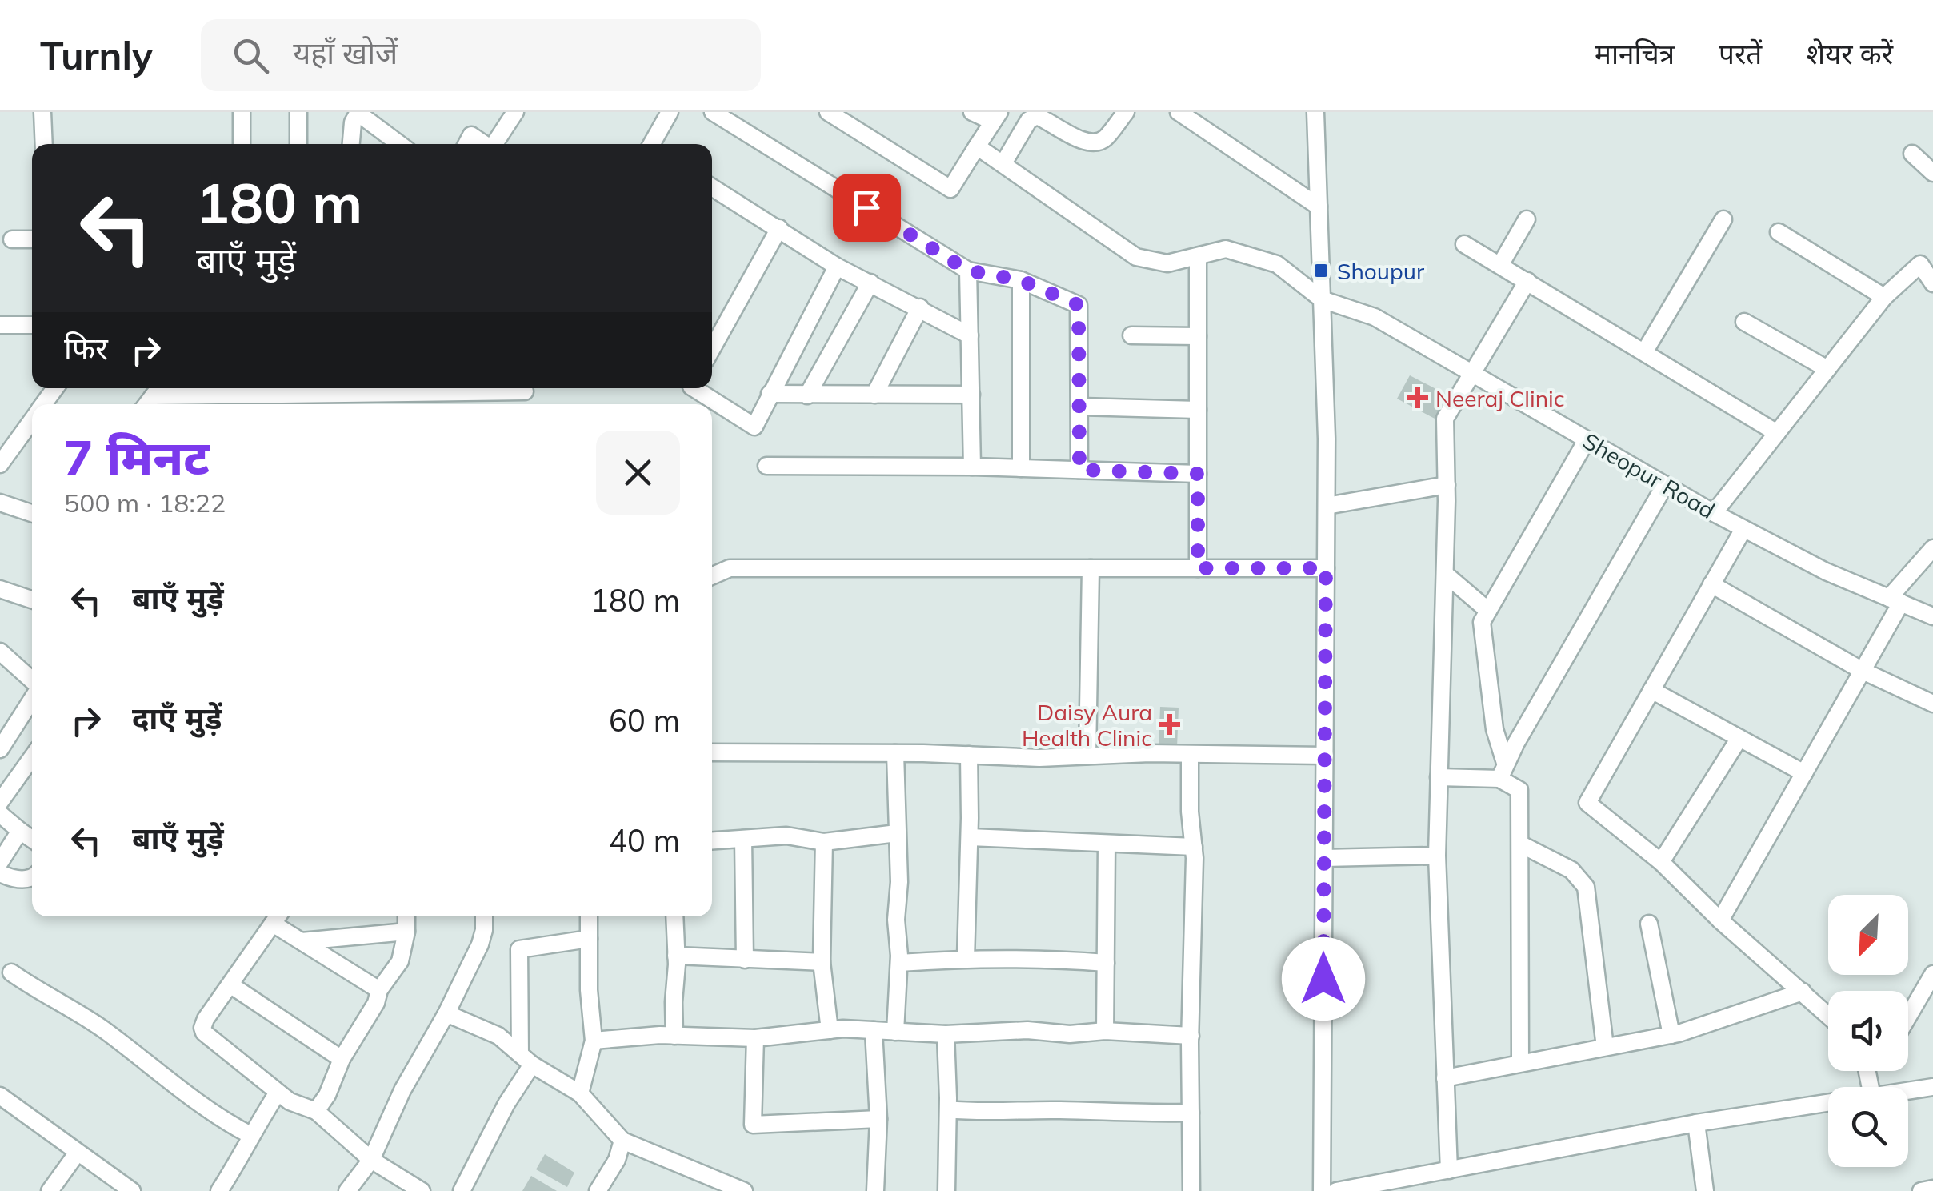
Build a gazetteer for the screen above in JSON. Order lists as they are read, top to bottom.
{
  "streets": {
    "street": ["Sheopur Road"]
  },
  "places": {
    "transit": ["Shoupur"],
    "health": ["Neeraj Clinic", "Daisy Aura Health Clinic"]
  },
  "north": "bottom left",
  "page": {
    "header": "Turnly",
    "search": "यहाँ खोजें",
    "nav": ["मानचित्र", "परतें", "शेयर करें"],
    "turn": ["180 m", "बाएँ मुड़ें"],
    "then": "फिर",
    "heading": ["7 मिनट", "500 m · 18:22"],
    "list": [
      {
        "name": "बाएँ मुड़ें",
        "value": "180 m"
      },
      {
        "name": "दाएँ मुड़ें",
        "value": "60 m"
      },
      {
        "name": "बाएँ मुड़ें",
        "value": "40 m"
      }
    ]
  }
}
